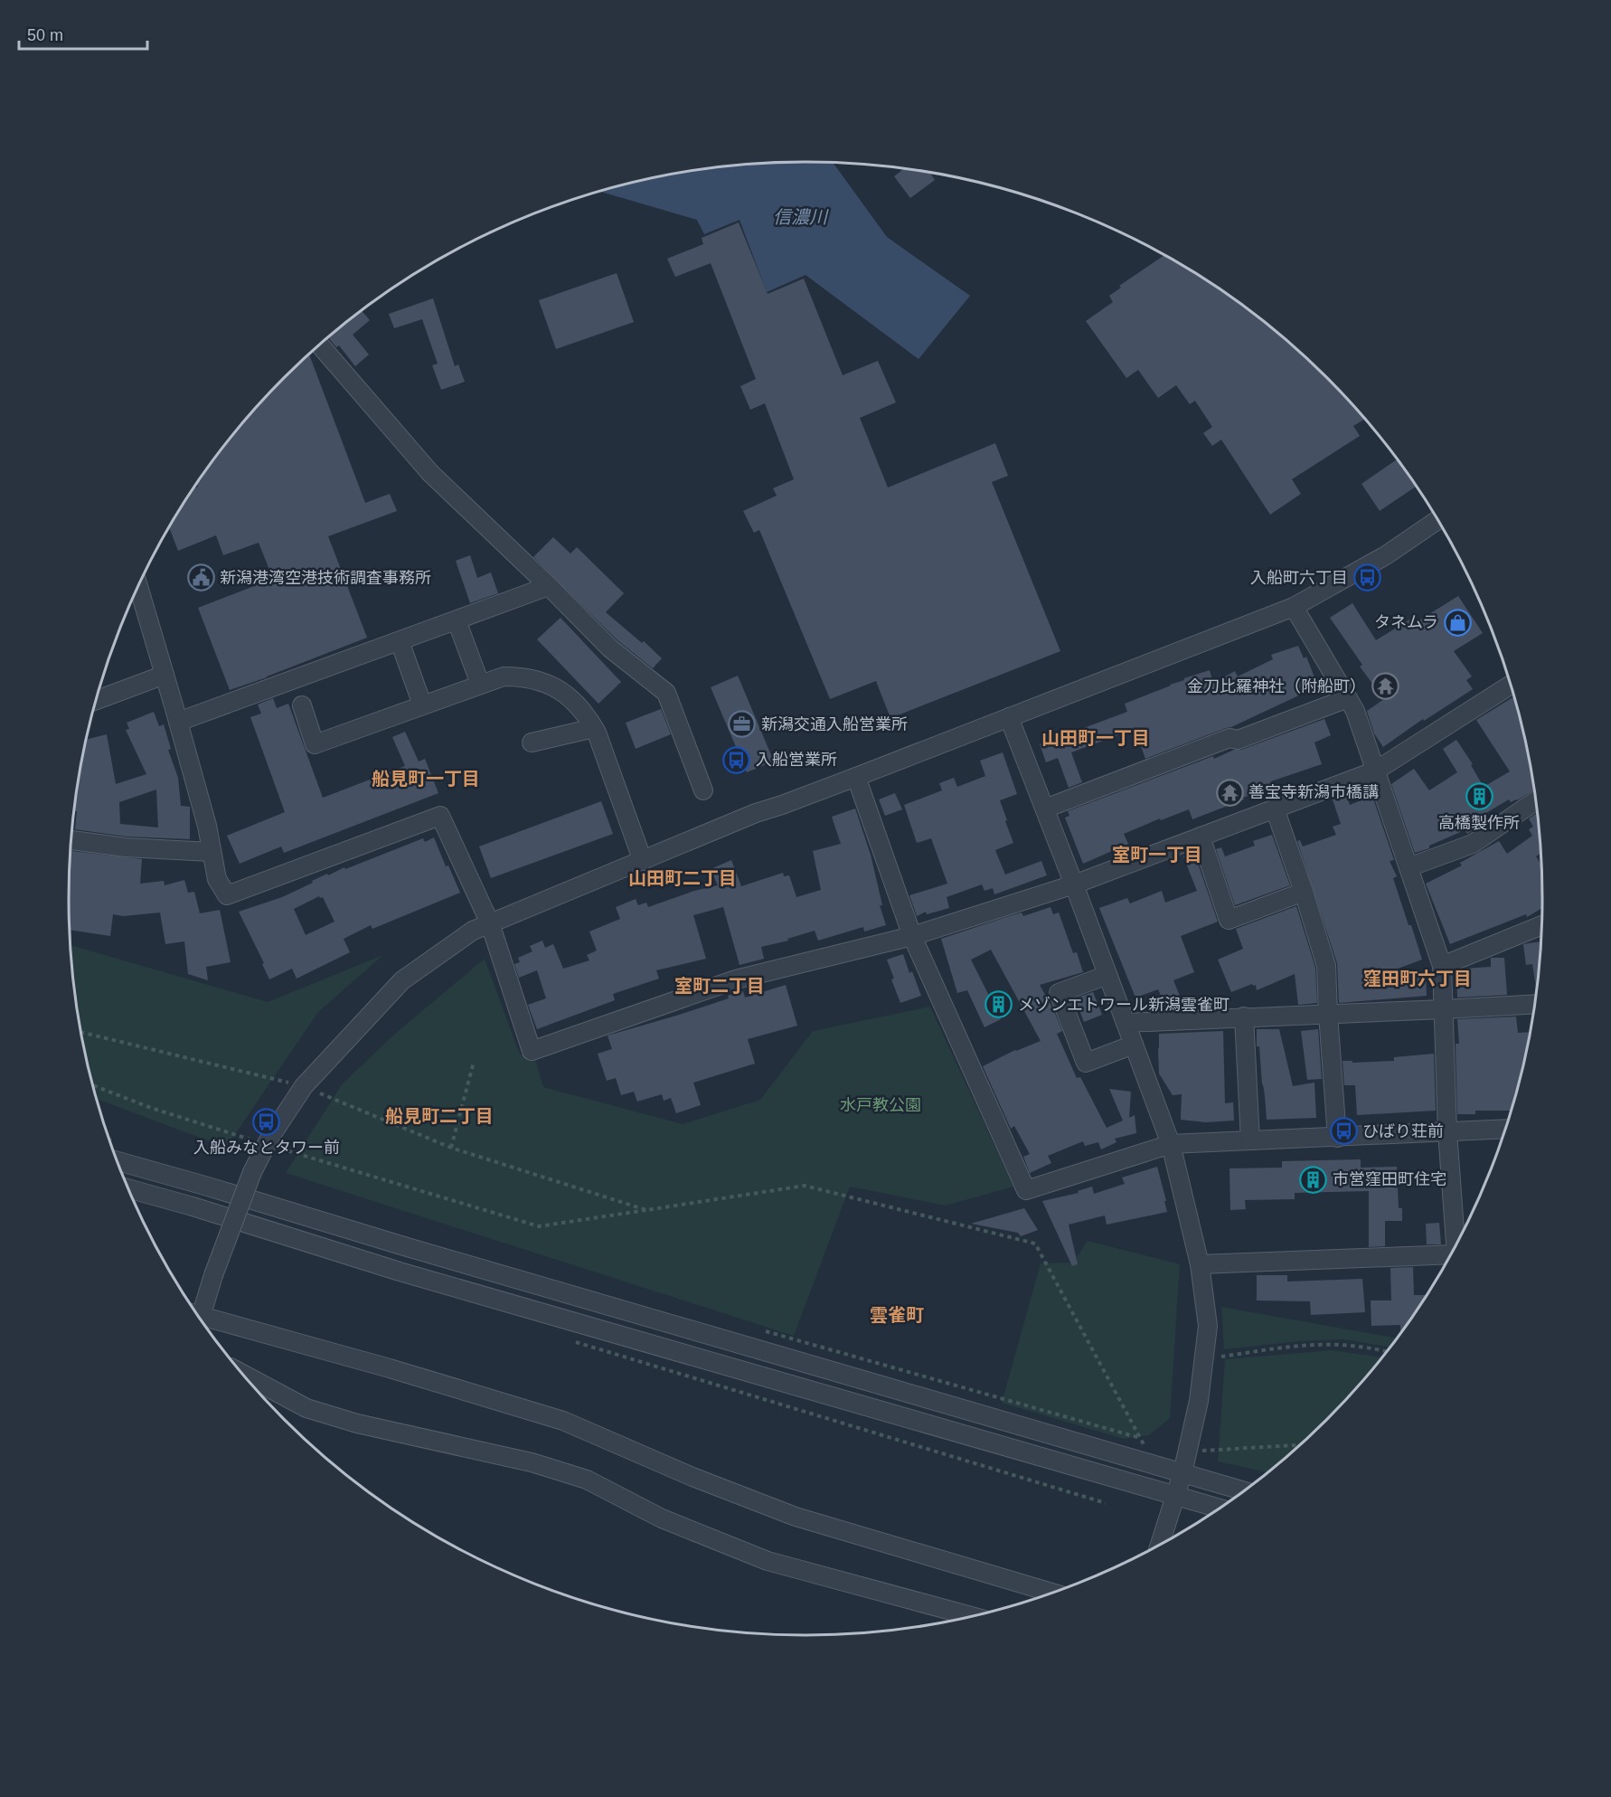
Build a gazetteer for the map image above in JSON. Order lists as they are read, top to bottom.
{
  "districts": [
    "山田町一丁目",
    "船見町一丁目",
    "室町一丁目",
    "山田町二丁目",
    "窪田町六丁目",
    "室町二丁目",
    "船見町二丁目",
    "雲雀町"
  ],
  "water": ["信濃川"],
  "parks": ["水戸教公園"],
  "places": {
    "public building": ["新潟港湾空港技術調査事務所"],
    "bus stop": [
      "入船町六丁目",
      "入船営業所",
      "入船みなとタワー前",
      "ひばり荘前"
    ],
    "shop": ["タネムラ"],
    "temple": ["金刀比羅神社（附船町）", "善宝寺新潟市橋講"],
    "office": ["新潟交通入船営業所"],
    "building": ["高橋製作所", "メゾンエトワール新潟雲雀町", "市営窪田町住宅"]
  },
  "scale_bar": "50 m"
}
